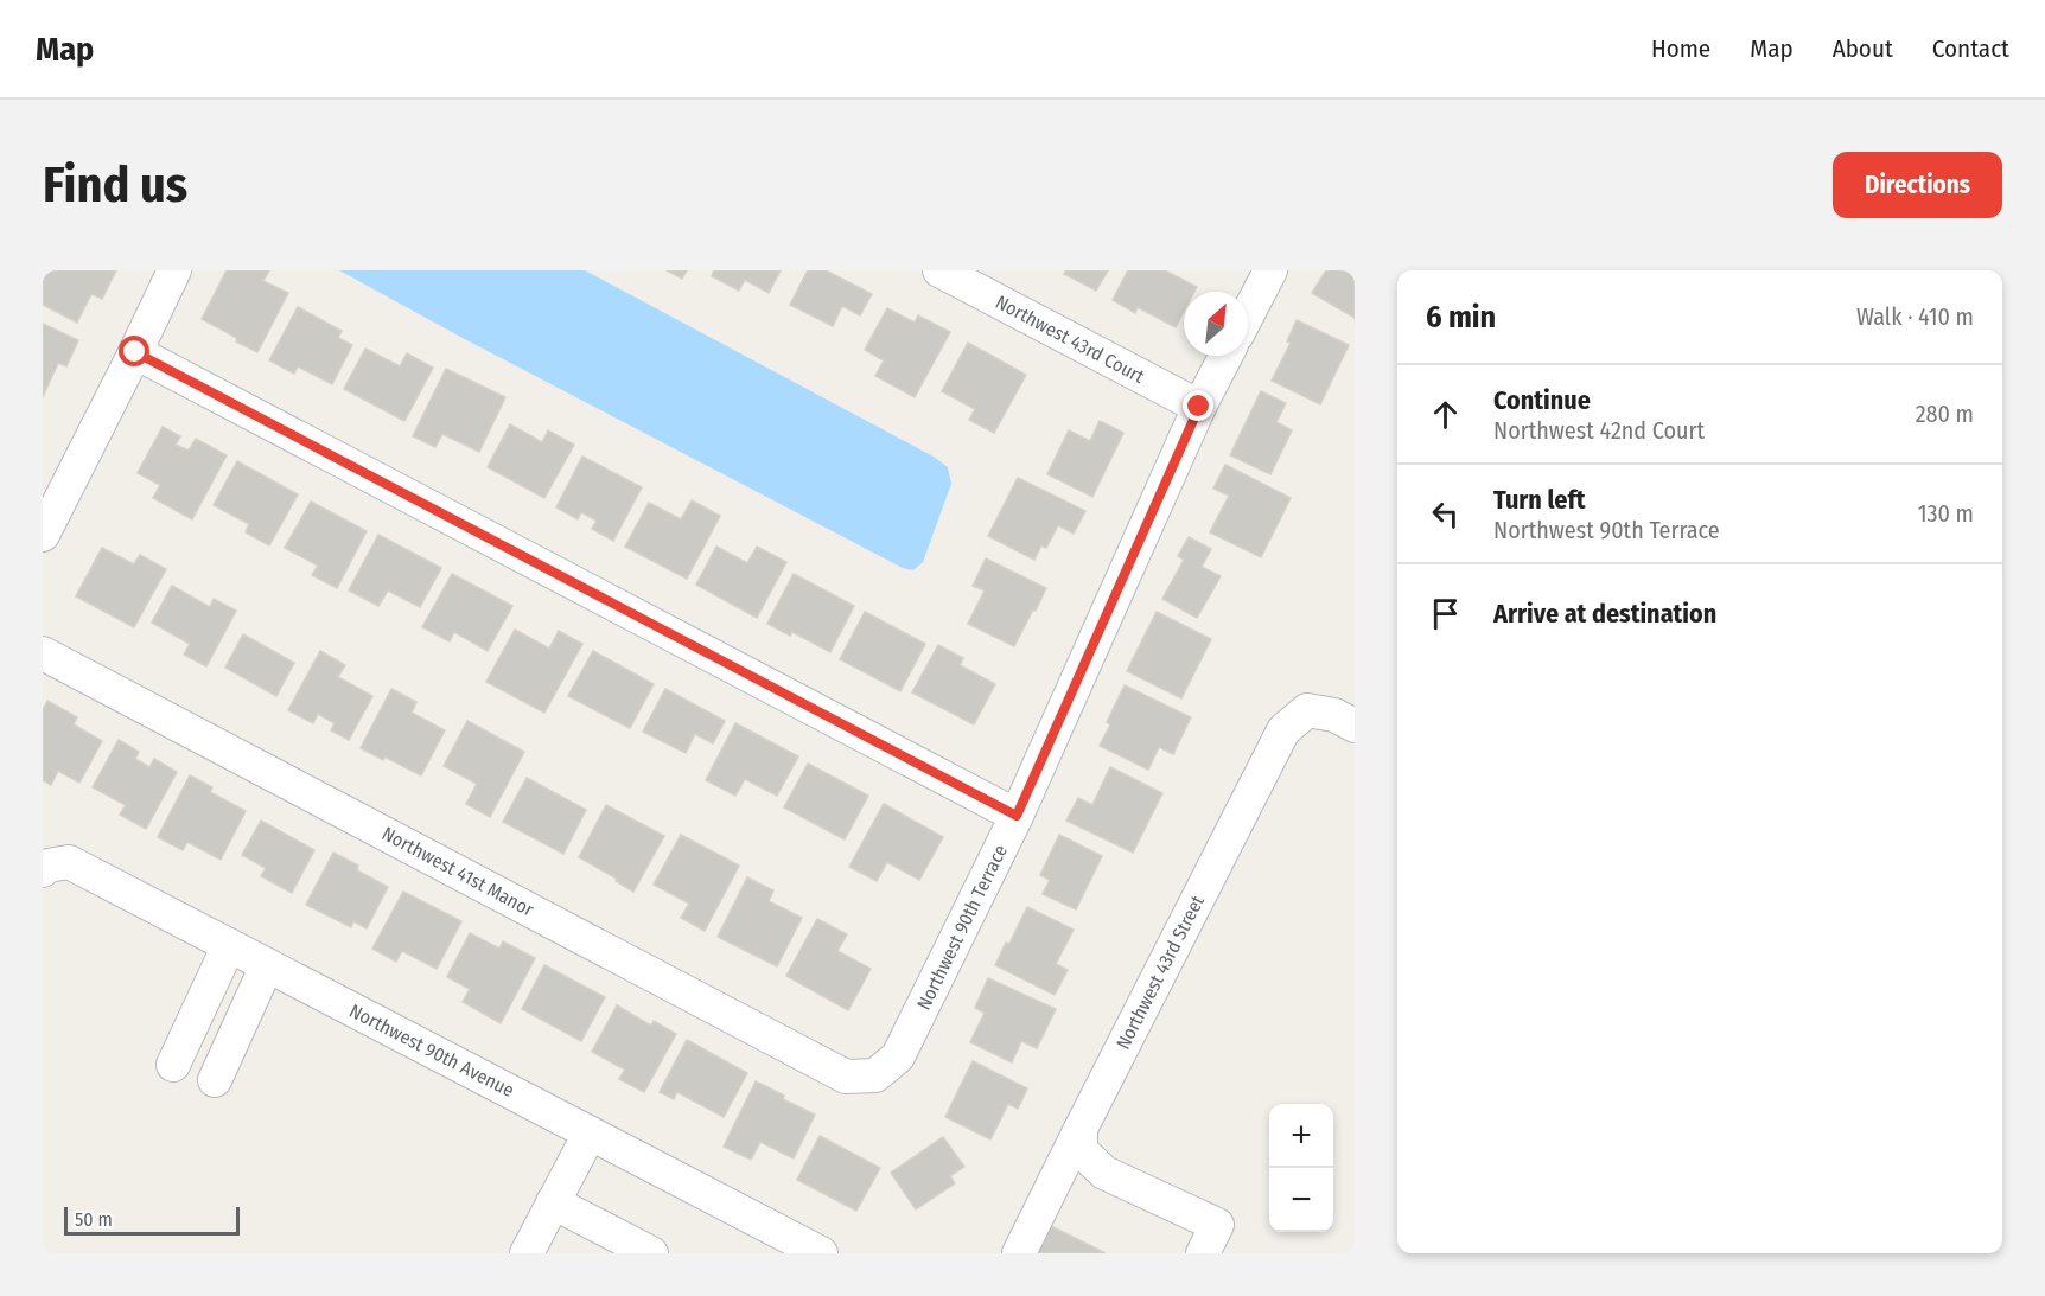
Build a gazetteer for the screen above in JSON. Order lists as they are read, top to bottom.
{
  "streets": {
    "street": [
      "Northwest 43rd Court",
      "Northwest 41st Manor",
      "Northwest 90th Terrace",
      "Northwest 43rd Street",
      "Northwest 90th Avenue"
    ]
  },
  "crossings": [
    ["Northwest 43rd Court", "Northwest 90th Terrace"],
    ["Northwest 41st Manor", "Northwest 90th Terrace"]
  ],
  "scale_bar": "50 m",
  "north": "top right",
  "page": {
    "header": "Map",
    "nav": [
      "Home",
      "Map",
      "About",
      "Contact"
    ],
    "buttons": "Directions",
    "title": "Find us",
    "heading": ["6 min", "Walk · 410 m"],
    "list": [
      ["Continue", "Northwest 42nd Court", "280 m"],
      ["Turn left", "Northwest 90th Terrace", "130 m"],
      "Arrive at destination"
    ],
    "map_buttons": ["+", "−"],
    "scale": "50 m"
  }
}
